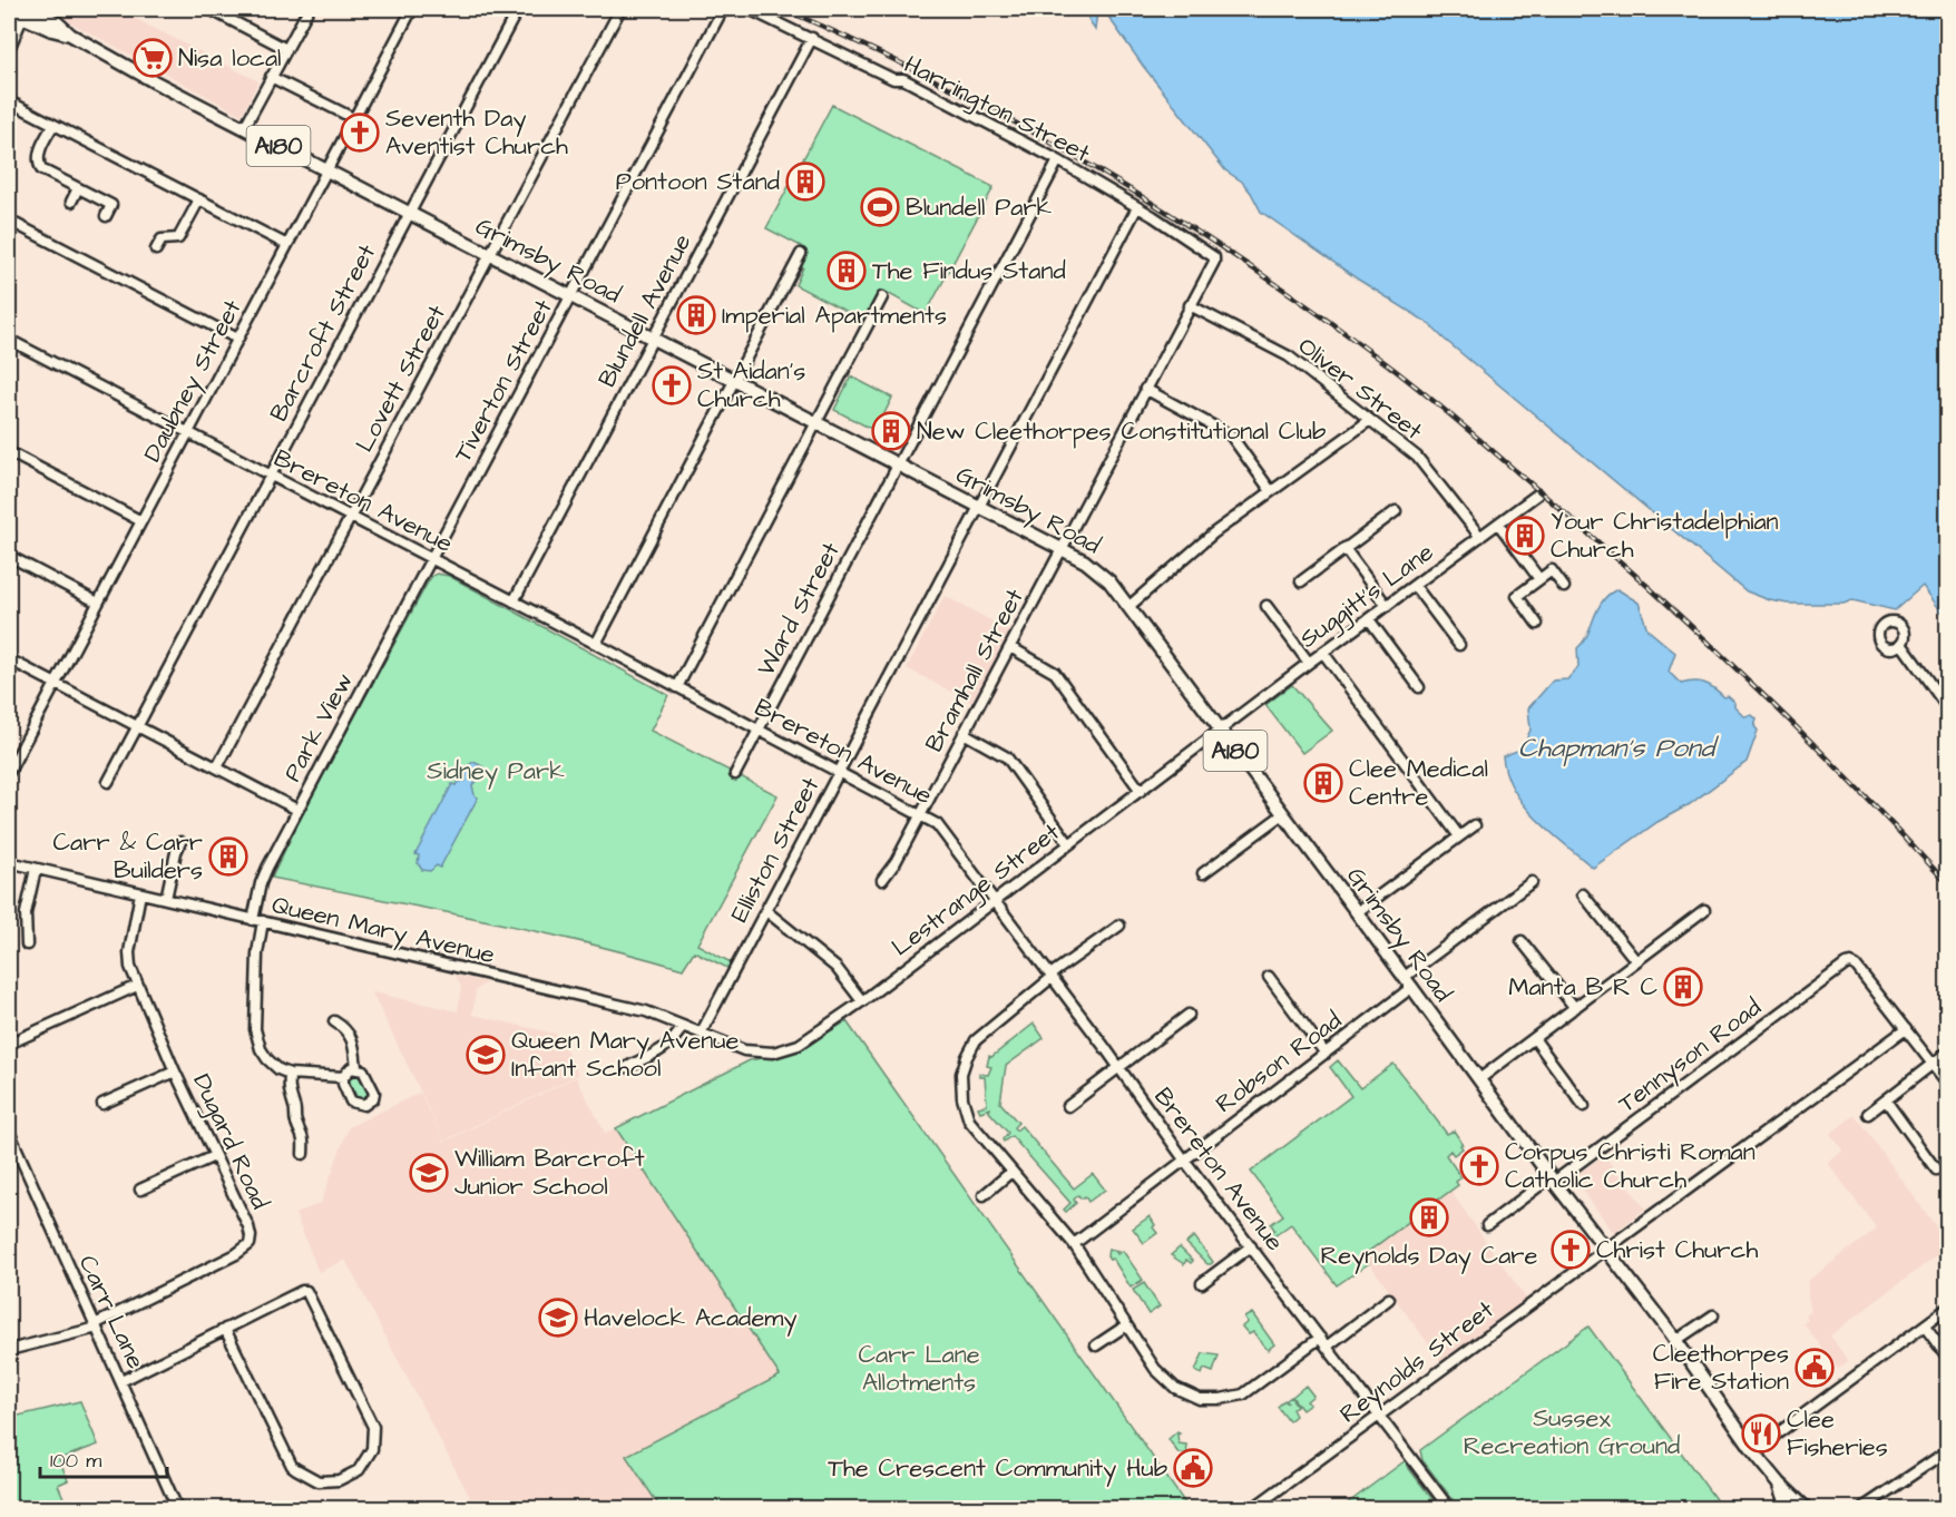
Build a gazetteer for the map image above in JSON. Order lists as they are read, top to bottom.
{
  "streets": {
    "main road": ["A180", "Grimsby Road"],
    "street": [
      "Harrington Street",
      "Blundell Avenue",
      "Barcroft Street",
      "Lovett Street",
      "Daubney Street",
      "Tiverton Street",
      "Oliver Street",
      "Brereton Avenue",
      "Suggitt's Lane",
      "Ward Street",
      "Bramhall Street",
      "Park View",
      "Elliston Street",
      "Lestrange Street",
      "Queen Mary Avenue",
      "Tennyson Road",
      "Robson Road",
      "Dugard Road",
      "Carr Lane",
      "Reynolds Street"
    ]
  },
  "crossings": [
    ["Harrington Street", "Blundell Avenue"],
    ["Harrington Street", "Ward Street"],
    ["Harrington Street", "Bramhall Street"],
    ["Harrington Street", "Elliston Street"],
    ["A180", "Grimsby Road"],
    ["Grimsby Road", "Blundell Avenue"],
    ["Grimsby Road", "Barcroft Street"],
    ["Grimsby Road", "Lovett Street"],
    ["Grimsby Road", "Daubney Street"],
    ["Grimsby Road", "Tiverton Street"],
    ["Grimsby Road", "Suggitt's Lane"],
    ["Grimsby Road", "Ward Street"],
    ["Grimsby Road", "Bramhall Street"],
    ["Grimsby Road", "Elliston Street"],
    ["Grimsby Road", "Lestrange Street"],
    ["Grimsby Road", "Tennyson Road"],
    ["Grimsby Road", "Robson Road"],
    ["Grimsby Road", "Reynolds Street"],
    ["Blundell Avenue", "Brereton Avenue"],
    ["Barcroft Street", "Brereton Avenue"],
    ["Lovett Street", "Brereton Avenue"],
    ["Daubney Street", "Brereton Avenue"],
    ["Tiverton Street", "Brereton Avenue"],
    ["Tiverton Street", "Park View"],
    ["Oliver Street", "Suggitt's Lane"],
    ["Oliver Street", "Bramhall Street"],
    ["Brereton Avenue", "Ward Street"],
    ["Brereton Avenue", "Bramhall Street"],
    ["Brereton Avenue", "Park View"],
    ["Brereton Avenue", "Elliston Street"],
    ["Brereton Avenue", "Lestrange Street"],
    ["Brereton Avenue", "Robson Road"],
    ["Brereton Avenue", "Reynolds Street"],
    ["Suggitt's Lane", "Lestrange Street"],
    ["Park View", "Queen Mary Avenue"],
    ["Elliston Street", "Queen Mary Avenue"],
    ["Lestrange Street", "Queen Mary Avenue"],
    ["Queen Mary Avenue", "Dugard Road"],
    ["Tennyson Road", "Reynolds Street"],
    ["Dugard Road", "Carr Lane"]
  ],
  "water": ["Chapman's Pond"],
  "parks": ["Sidney Park", "Carr Lane Allotments", "Sussex Recreation Ground"],
  "places": {
    "supermarket": ["Nisa local"],
    "church": [
      "Seventh Day Aventist Church",
      "St Aidan's Church",
      "Corpus Christi Roman Catholic Church",
      "Christ Church"
    ],
    "building": [
      "Pontoon Stand",
      "The Findus Stand",
      "Imperial Apartments",
      "New Cleethorpes Constitutional Club",
      "Your Christadelphian Church",
      "Clee Medical Centre",
      "Carr & Carr Builders",
      "Manta B R C",
      "Reynolds Day Care"
    ],
    "sports": ["Blundell Park"],
    "school or university": ["Queen Mary Avenue Infant School", "William Barcroft Junior School", "Havelock Academy"],
    "public building": ["Cleethorpes Fire Station", "The Crescent Community Hub"],
    "restaurant": ["Clee Fisheries"]
  },
  "scale_bar": "100 m"
}
